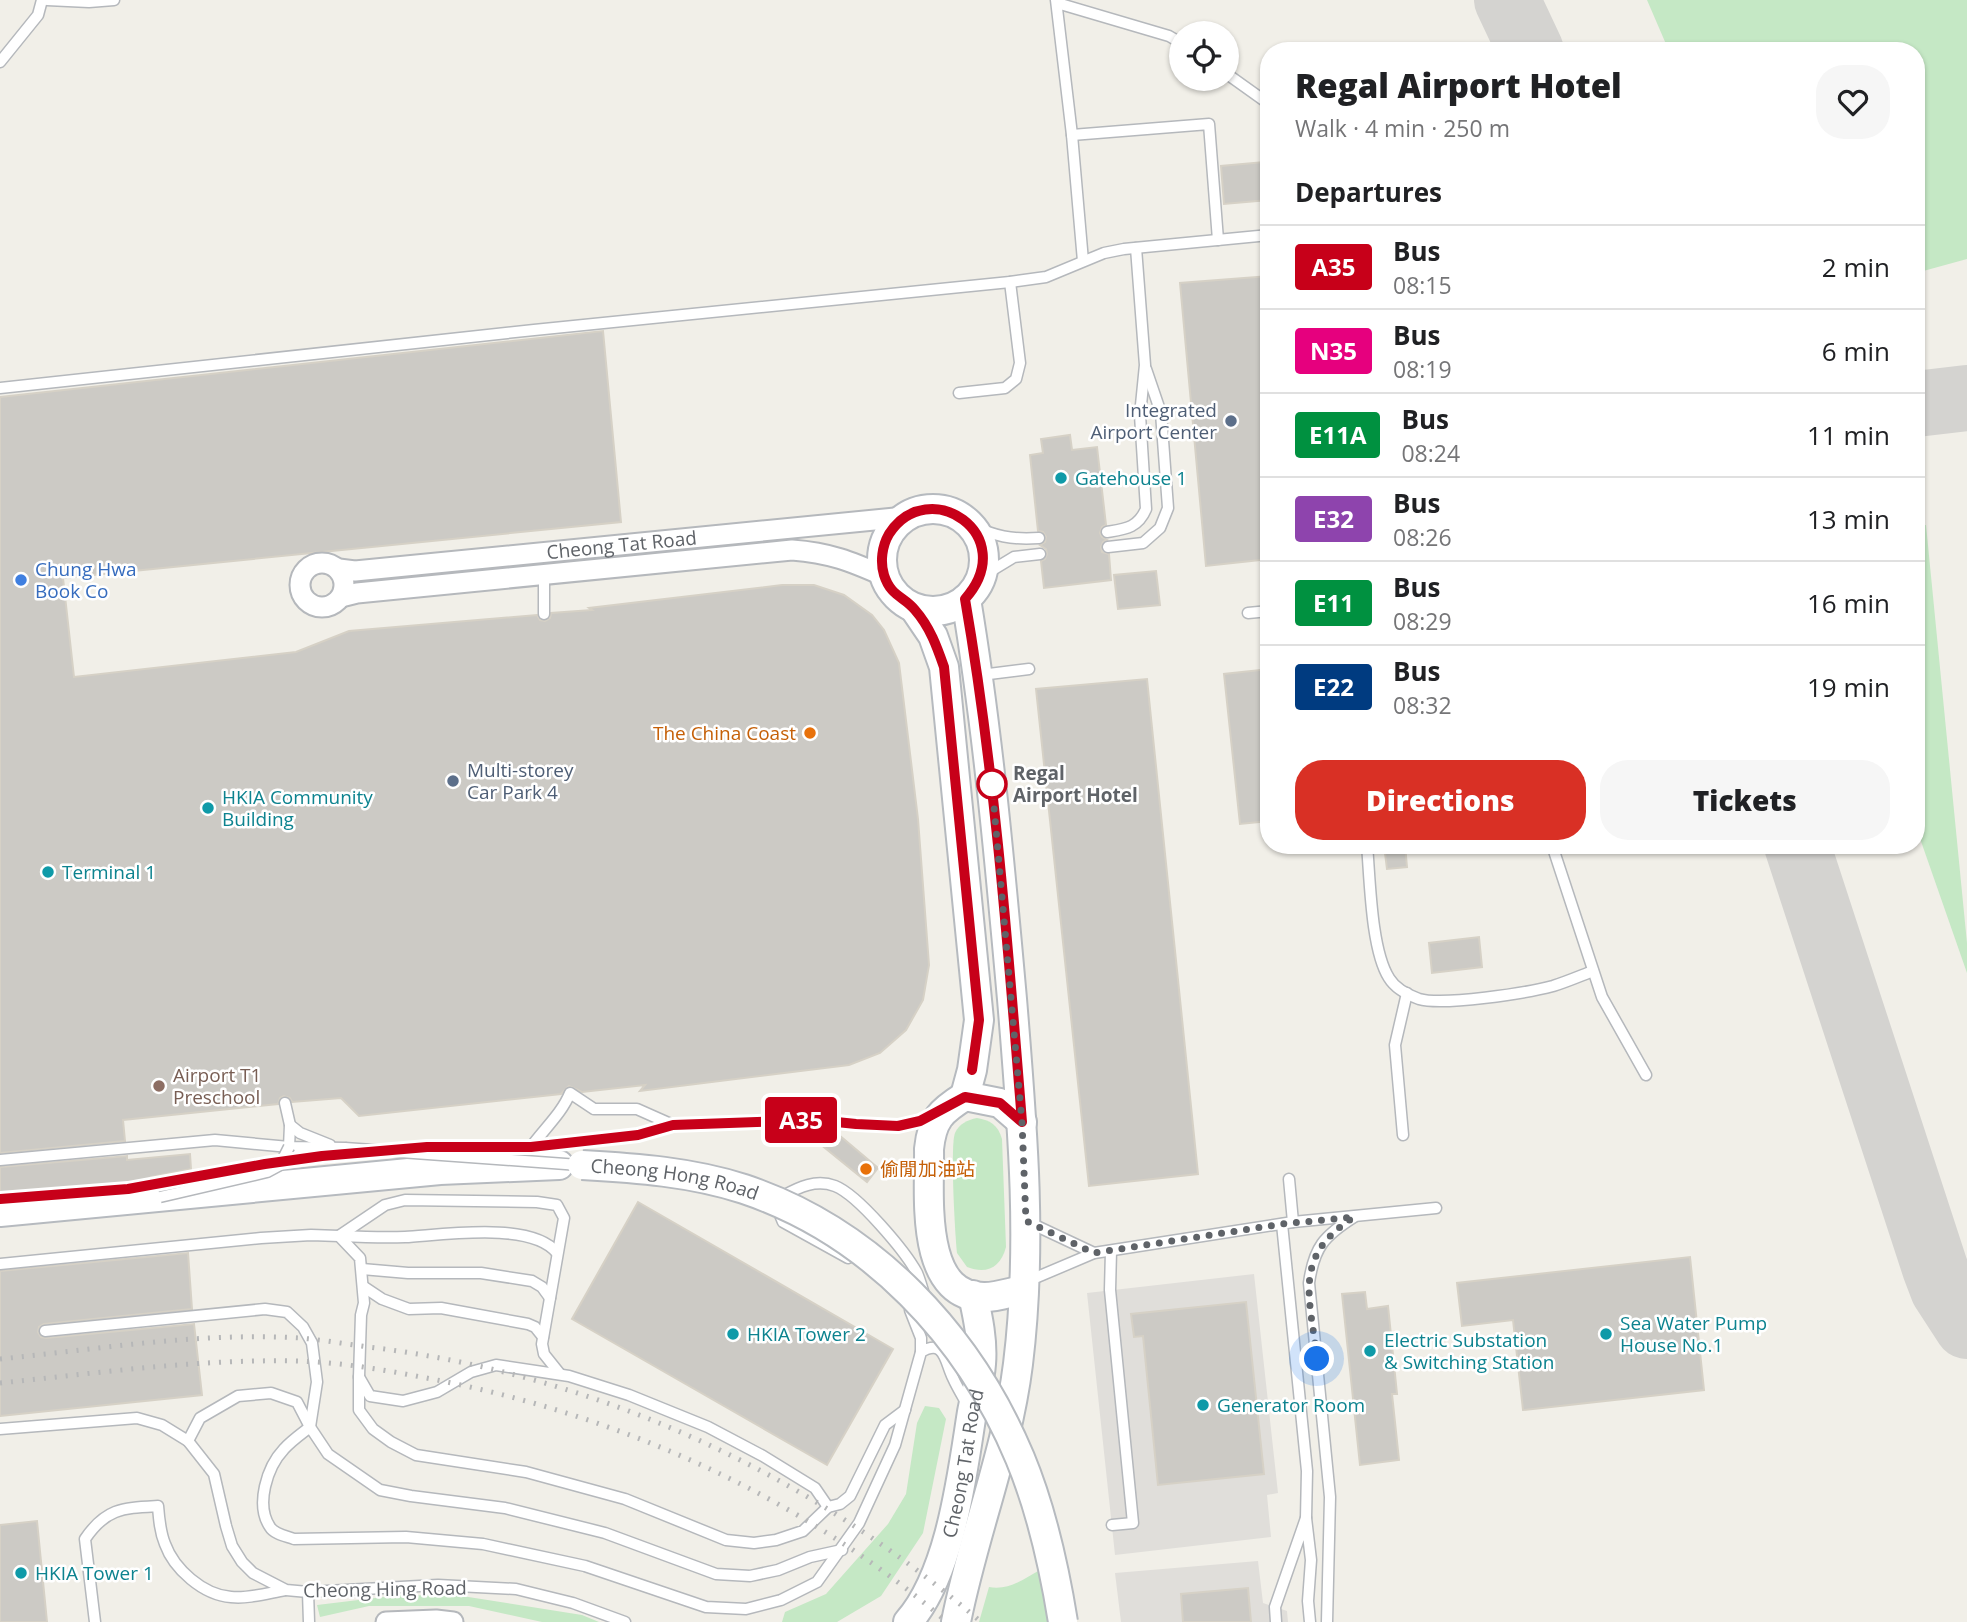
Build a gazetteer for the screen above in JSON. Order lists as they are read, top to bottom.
{
  "streets": {
    "street": ["Cheong Tat Road", "Cheong Hong Road"],
    "lane": ["Cheong Hing Road"]
  },
  "places": [
    "Integrated Airport Center",
    "Gatehouse 1",
    "Chung Hwa Book Co",
    "The China Coast",
    "Multi-storey Car Park 4",
    "Regal Airport Hotel",
    "HKIA Community Building",
    "Terminal 1",
    "Airport T1 Preschool",
    "偷閒加油站",
    "HKIA Tower 2",
    "Sea Water Pump House No.1",
    "Electric Substation & Switching Station",
    "Generator Room",
    "HKIA Tower 1"
  ],
  "lines": ["bus line A35"],
  "page": {
    "on_map": "A35",
    "heading": [
      ["Regal Airport Hotel", "Walk · 4 min · 250 m"],
      "Departures"
    ],
    "list": [
      {
        "mark": "A35",
        "name": "Bus",
        "note": "08:15",
        "value": "2 min"
      },
      {
        "mark": "N35",
        "name": "Bus",
        "note": "08:19",
        "value": "6 min"
      },
      {
        "mark": "E11A",
        "name": "Bus",
        "note": "08:24",
        "value": "11 min"
      },
      {
        "mark": "E32",
        "name": "Bus",
        "note": "08:26",
        "value": "13 min"
      },
      {
        "mark": "E11",
        "name": "Bus",
        "note": "08:29",
        "value": "16 min"
      },
      {
        "mark": "E22",
        "name": "Bus",
        "note": "08:32",
        "value": "19 min"
      }
    ],
    "buttons": ["Directions", "Tickets"]
  }
}
